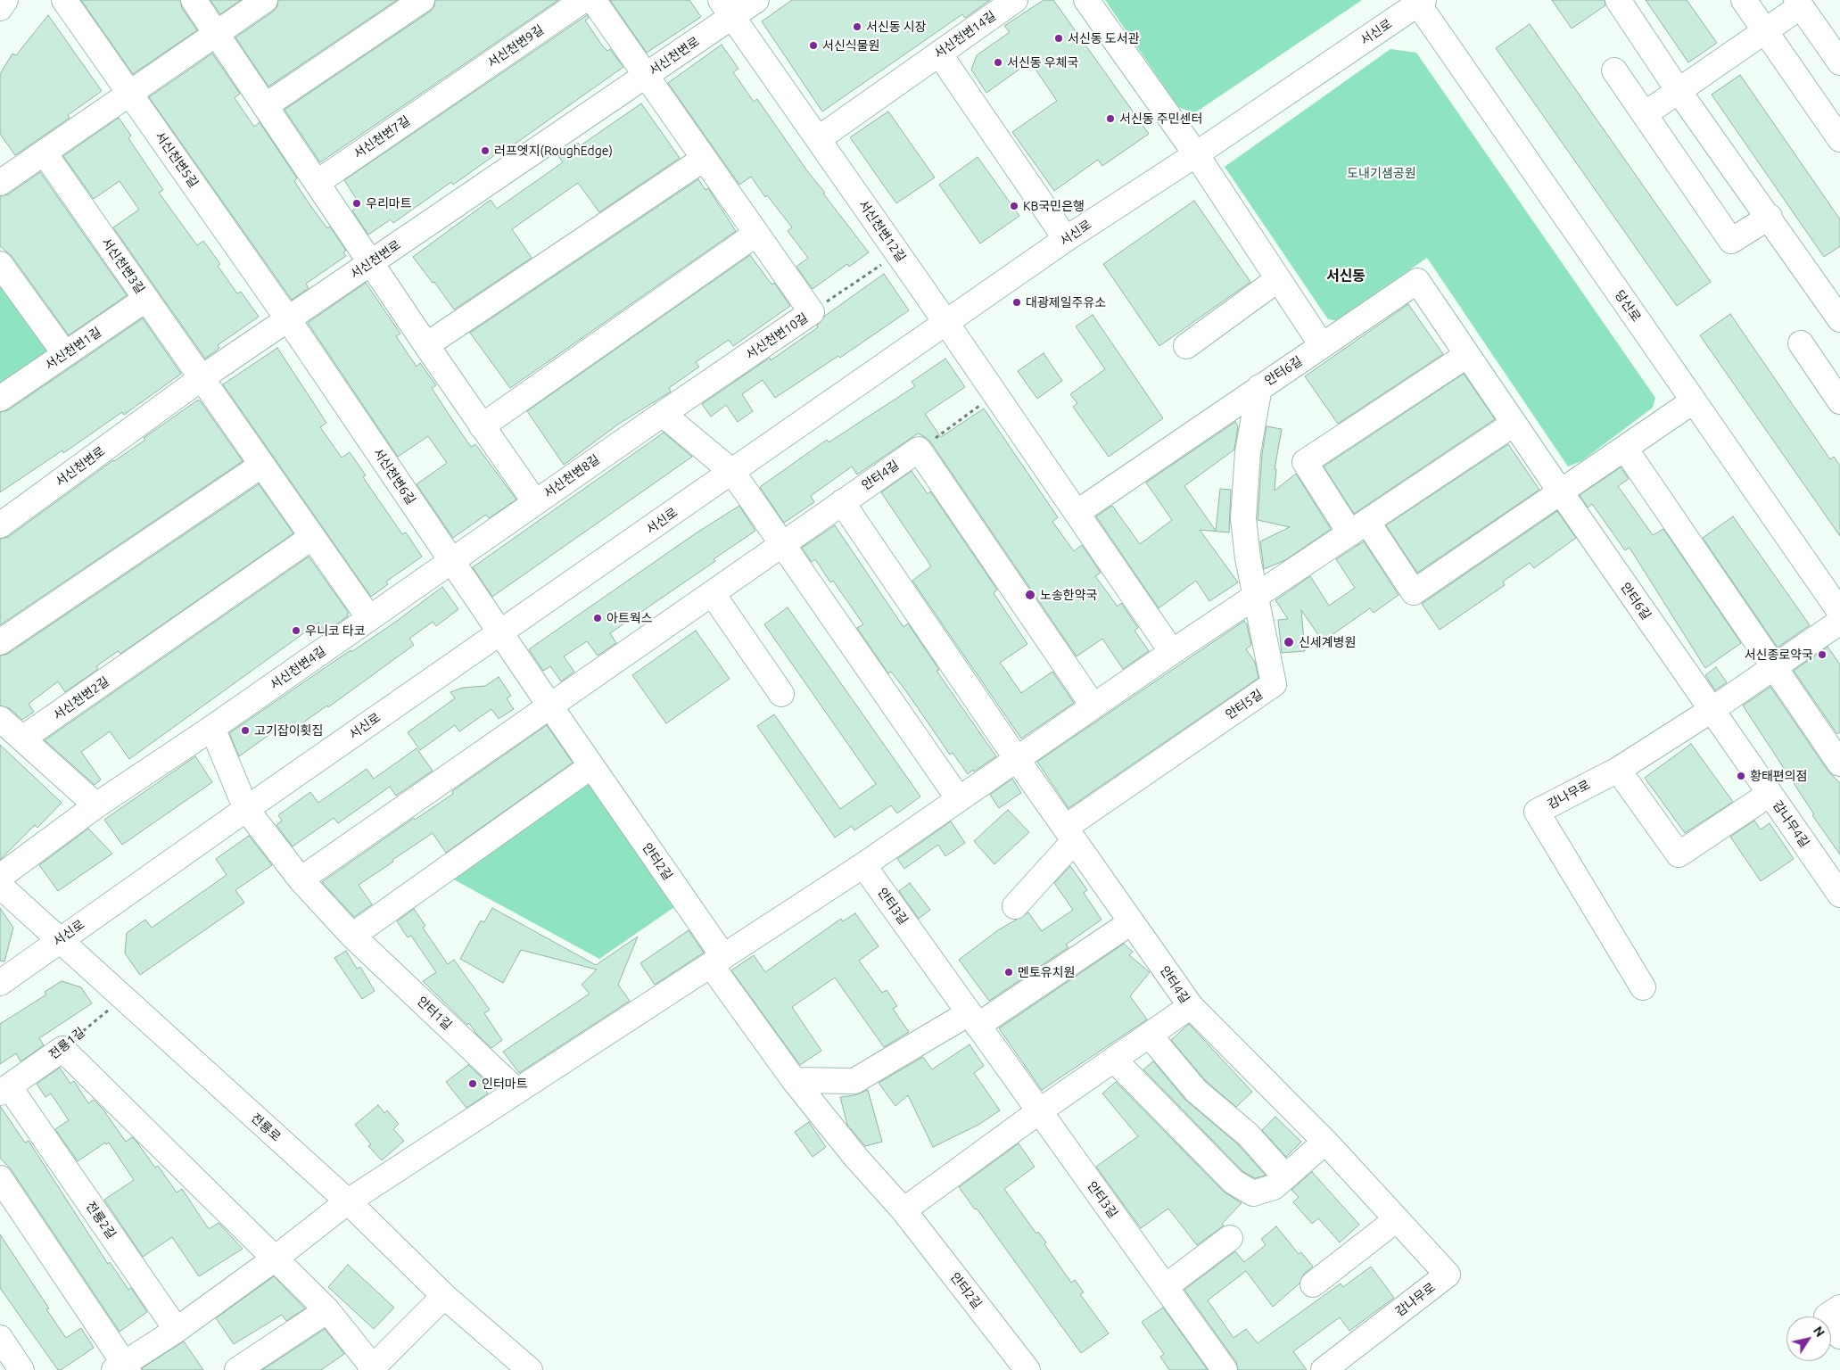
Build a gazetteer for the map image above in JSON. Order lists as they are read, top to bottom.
{
  "streets": {
    "street": [
      "서신로",
      "서신천변14길",
      "서신천변9길",
      "서신천변로",
      "서신천변7길",
      "서신천변5길",
      "서신천변12길",
      "서신천변3길",
      "당산로",
      "서신천변10길",
      "서신천변1길",
      "안터6길",
      "안터4길",
      "서신천변6길",
      "서신천변8길",
      "서신천변4길",
      "서신천변2길",
      "안터5길",
      "감나무로",
      "감나무4길",
      "안터2길",
      "안터3길",
      "안터1길",
      "전룡1길",
      "전룡로",
      "전룡2길"
    ]
  },
  "crossings": [
    ["서신로", "서신천변12길"],
    ["서신로", "당산로"],
    ["서신로", "서신천변6길"],
    ["서신로", "안터2길"],
    ["서신로", "안터1길"],
    ["서신로", "전룡로"],
    ["서신천변14길", "서신천변12길"],
    ["서신천변9길", "서신천변7길"],
    ["서신천변로", "서신천변5길"],
    ["서신천변로", "서신천변12길"],
    ["서신천변로", "서신천변3길"],
    ["서신천변로", "서신천변10길"],
    ["서신천변로", "서신천변6길"],
    ["서신천변로", "서신천변8길"],
    ["서신천변5길", "서신천변6길"],
    ["서신천변3길", "서신천변1길"],
    ["서신천변10길", "서신천변8길"],
    ["안터6길", "안터5길"],
    ["안터6길", "감나무로"],
    ["안터6길", "감나무4길"],
    ["안터4길", "안터5길"],
    ["안터4길", "감나무로"],
    ["안터4길", "안터3길"],
    ["서신천변6길", "서신천변4길"],
    ["서신천변6길", "안터2길"],
    ["서신천변8길", "서신천변4길"],
    ["서신천변4길", "안터1길"],
    ["감나무로", "감나무4길"],
    ["전룡1길", "전룡로"],
    ["전룡1길", "전룡2길"]
  ],
  "districts": ["서신동"],
  "parks": ["도내기샘공원"],
  "places": [
    "서신동 시장",
    "서신동 도서관",
    "서신식물원",
    "서신동 우체국",
    "서신동 주민센터",
    "러프엣지(RoughEdge)",
    "우리마트",
    "KB국민은행",
    "대광제일주유소",
    "노송한약국",
    "아트웍스",
    "우니코 타코",
    "신세계병원",
    "서신종로약국",
    "고기잡이횟집",
    "황태편의점",
    "멘토유치원",
    "인터마트"
  ],
  "north": "top right"
}
